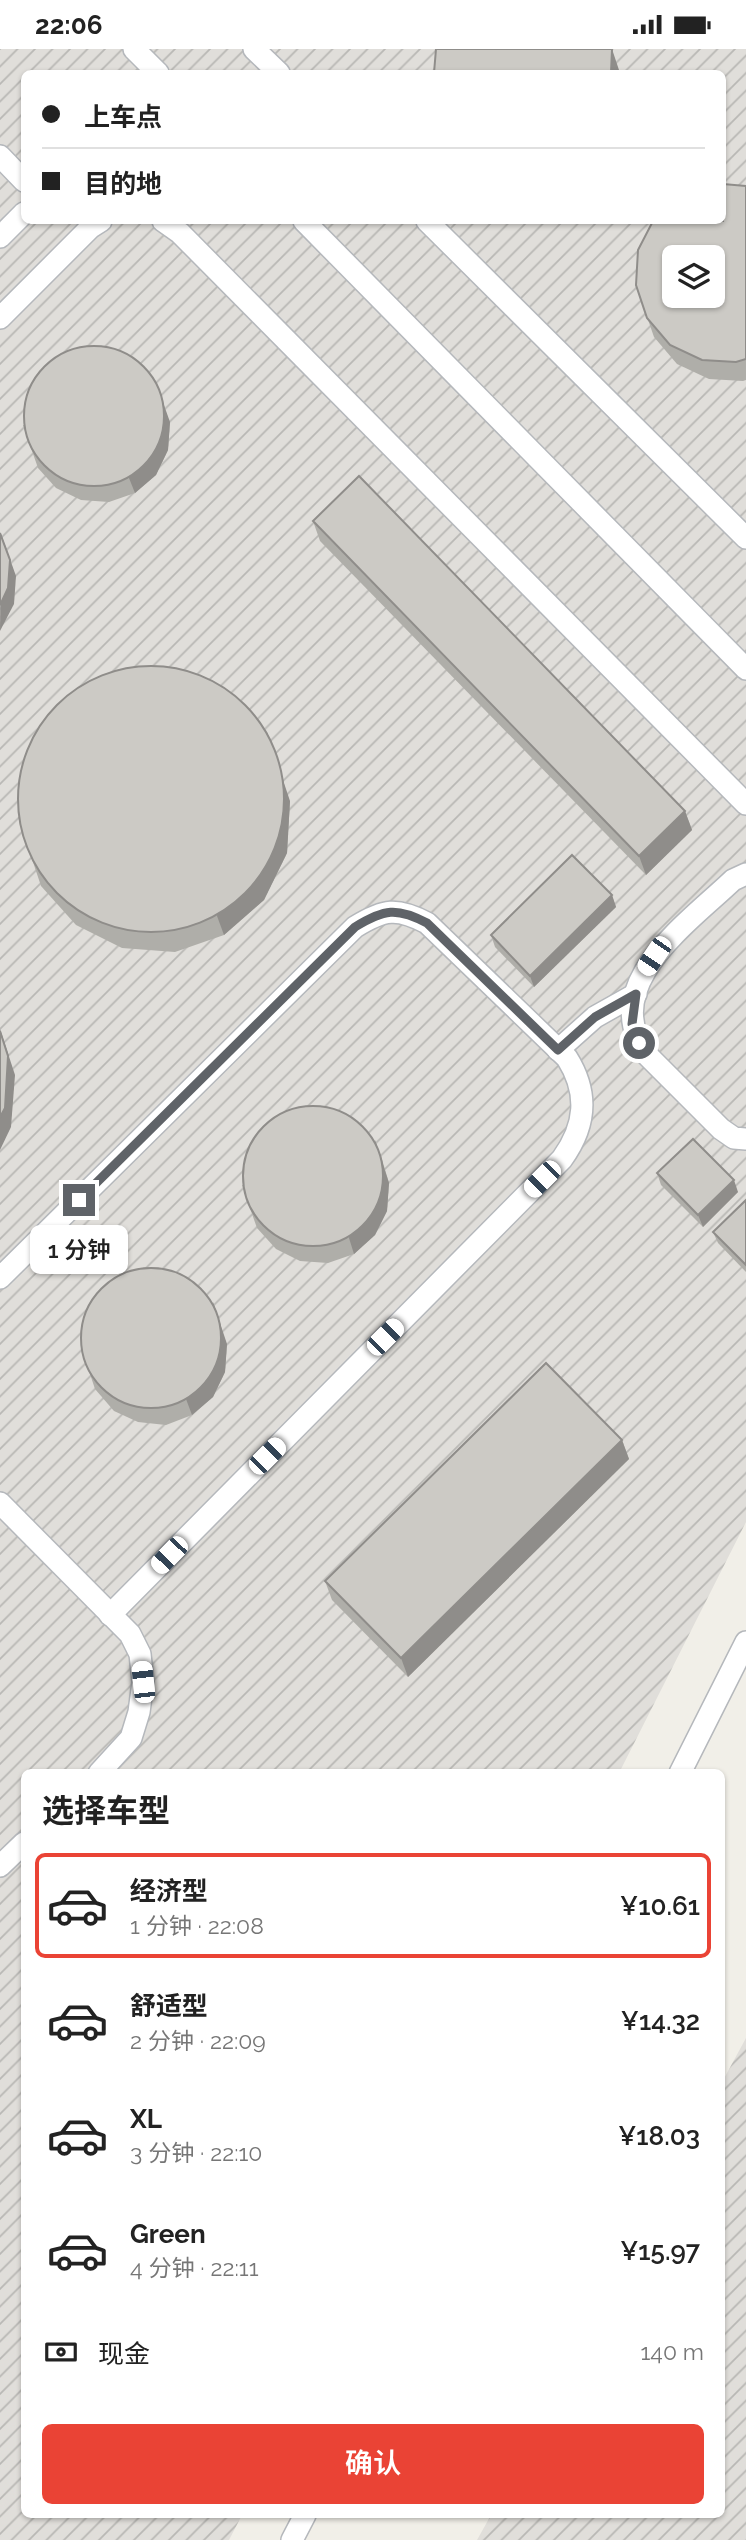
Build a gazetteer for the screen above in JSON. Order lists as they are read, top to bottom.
{
  "page": {
    "status": "22:06",
    "banner": ["上车点", "目的地"],
    "bubble": "1 分钟",
    "heading": "选择车型",
    "list": [
      {
        "name": "经济型",
        "note": "1 分钟 · 22:08",
        "value": "¥10.61"
      },
      {
        "name": "舒适型",
        "note": "2 分钟 · 22:09",
        "value": "¥14.32"
      },
      {
        "name": "XL",
        "note": "3 分钟 · 22:10",
        "value": "¥18.03"
      },
      {
        "name": "Green",
        "note": "4 分钟 · 22:11",
        "value": "¥15.97"
      }
    ],
    "pay": ["现金", "140 m"],
    "buttons": "确认"
  }
}
